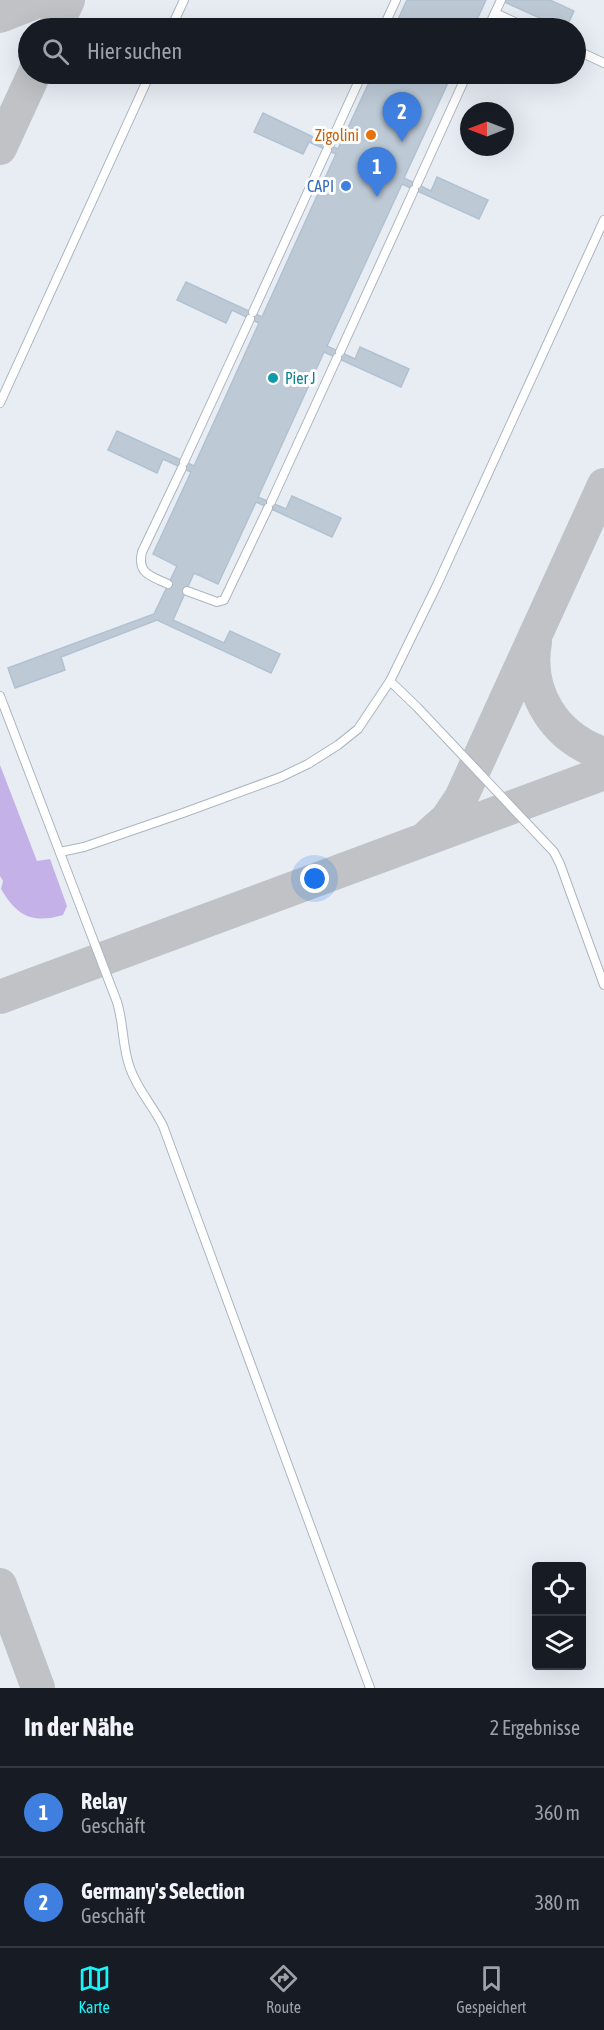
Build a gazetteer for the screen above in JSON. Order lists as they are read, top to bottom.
{
  "places": ["Zigolini", "CAPI", "Pier J"],
  "north": "left",
  "page": {
    "search": "Hier suchen",
    "pins": ["2", "1"],
    "heading": ["In der Nähe", "2 Ergebnisse"],
    "list": [
      {
        "mark": "1",
        "name": "Relay",
        "note": "Geschäft",
        "value": "360 m"
      },
      {
        "mark": "2",
        "name": "Germany's Selection",
        "note": "Geschäft",
        "value": "380 m"
      }
    ],
    "nav": ["Karte", "Route", "Gespeichert"]
  }
}
